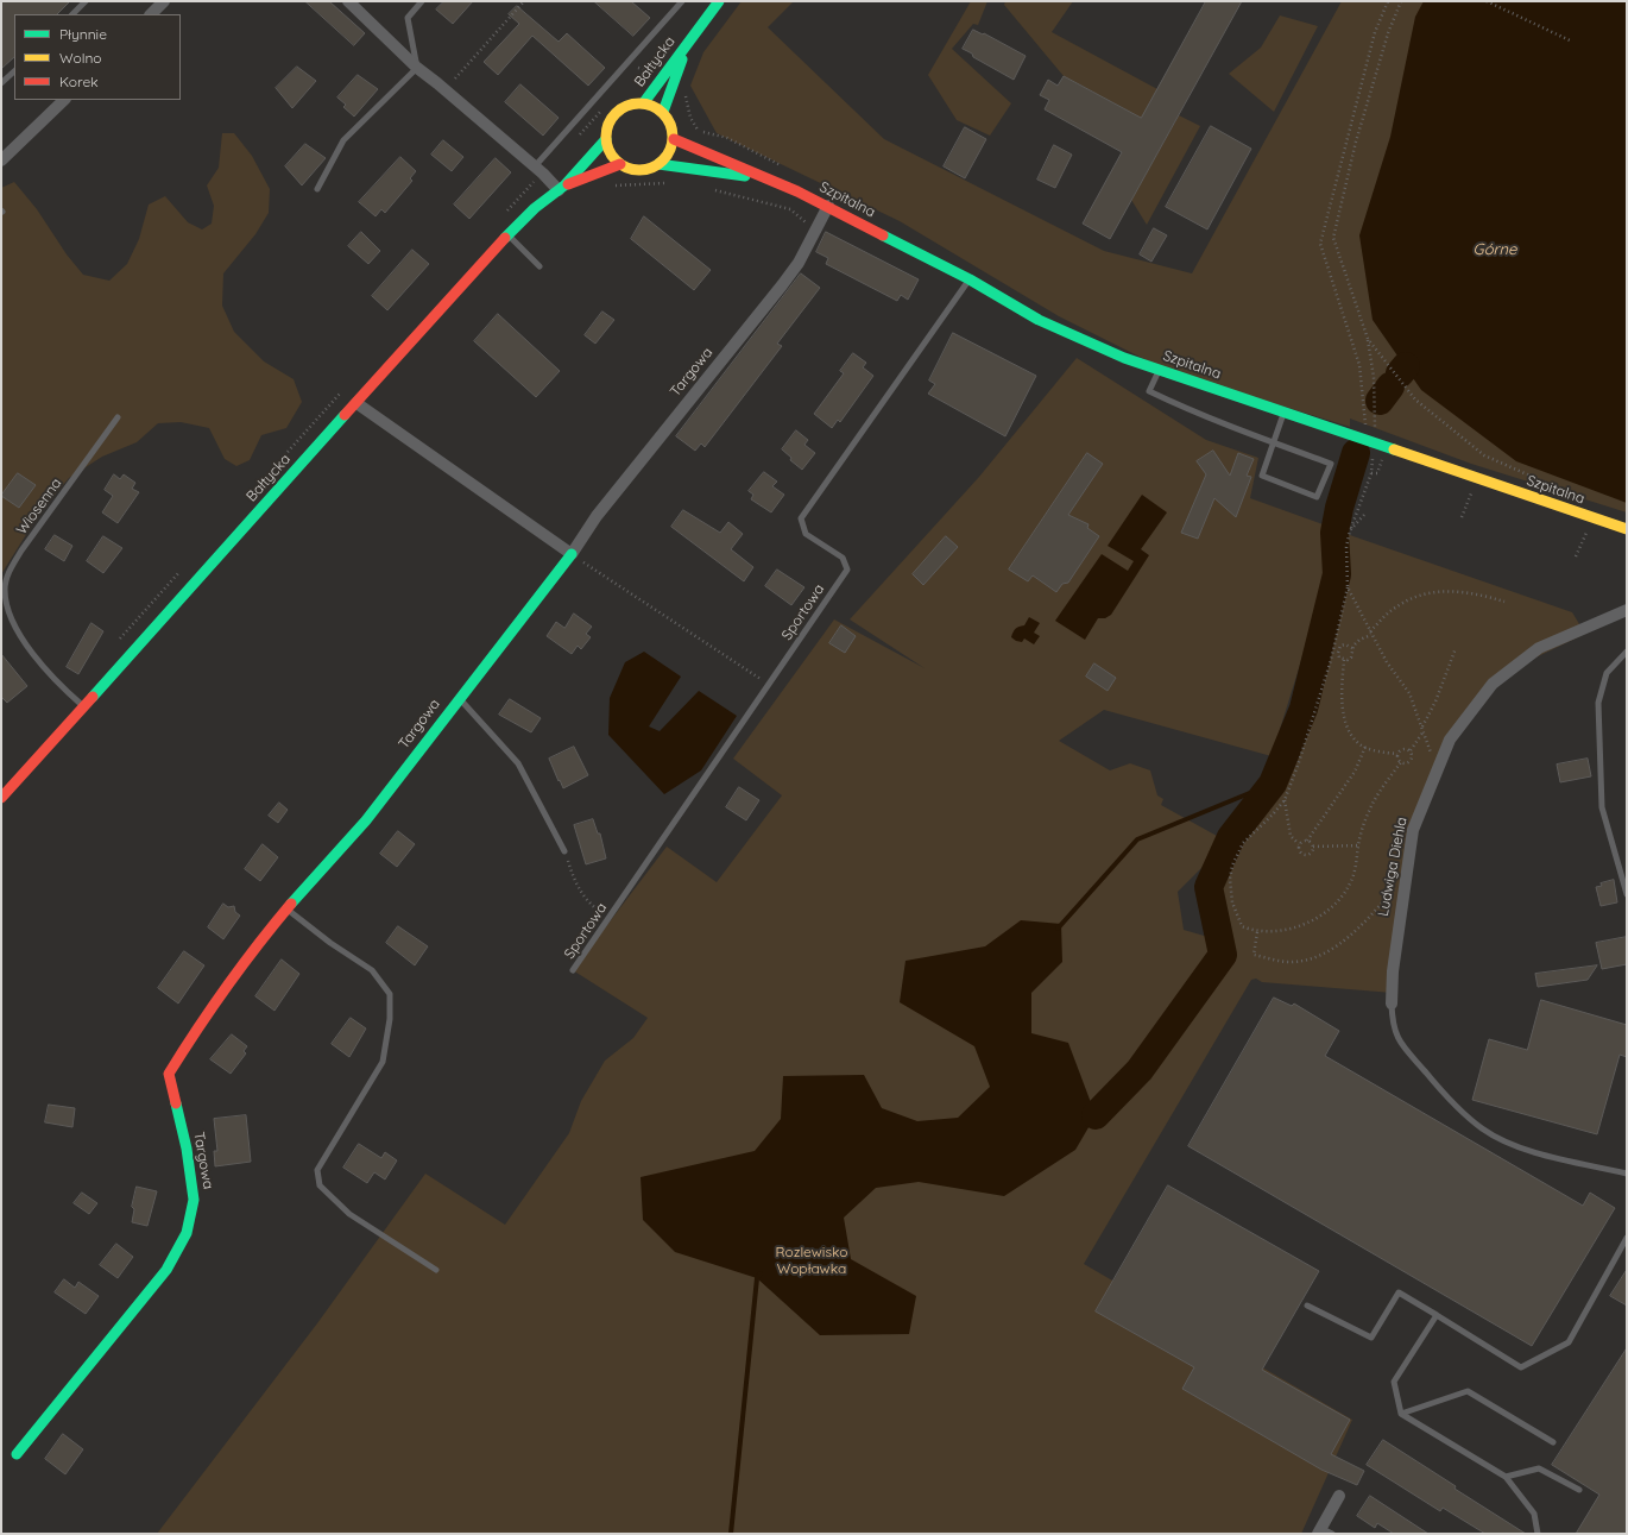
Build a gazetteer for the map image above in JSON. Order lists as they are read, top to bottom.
{
  "streets": {
    "street": [
      "Bałtycka",
      "Szpitalna",
      "Targowa",
      "Ludwiga Diehla"
    ],
    "lane": ["Wiosenna", "Sportowa"]
  },
  "crossings": [
    ["Bałtycka", "Szpitalna"],
    ["Bałtycka", "Wiosenna"],
    ["Szpitalna", "Targowa"],
    ["Szpitalna", "Sportowa"]
  ],
  "water": ["Górne"],
  "parks": ["Rozlewisko Wopławka"],
  "legend": ["Płynnie", "Wolno", "Korek"]
}
